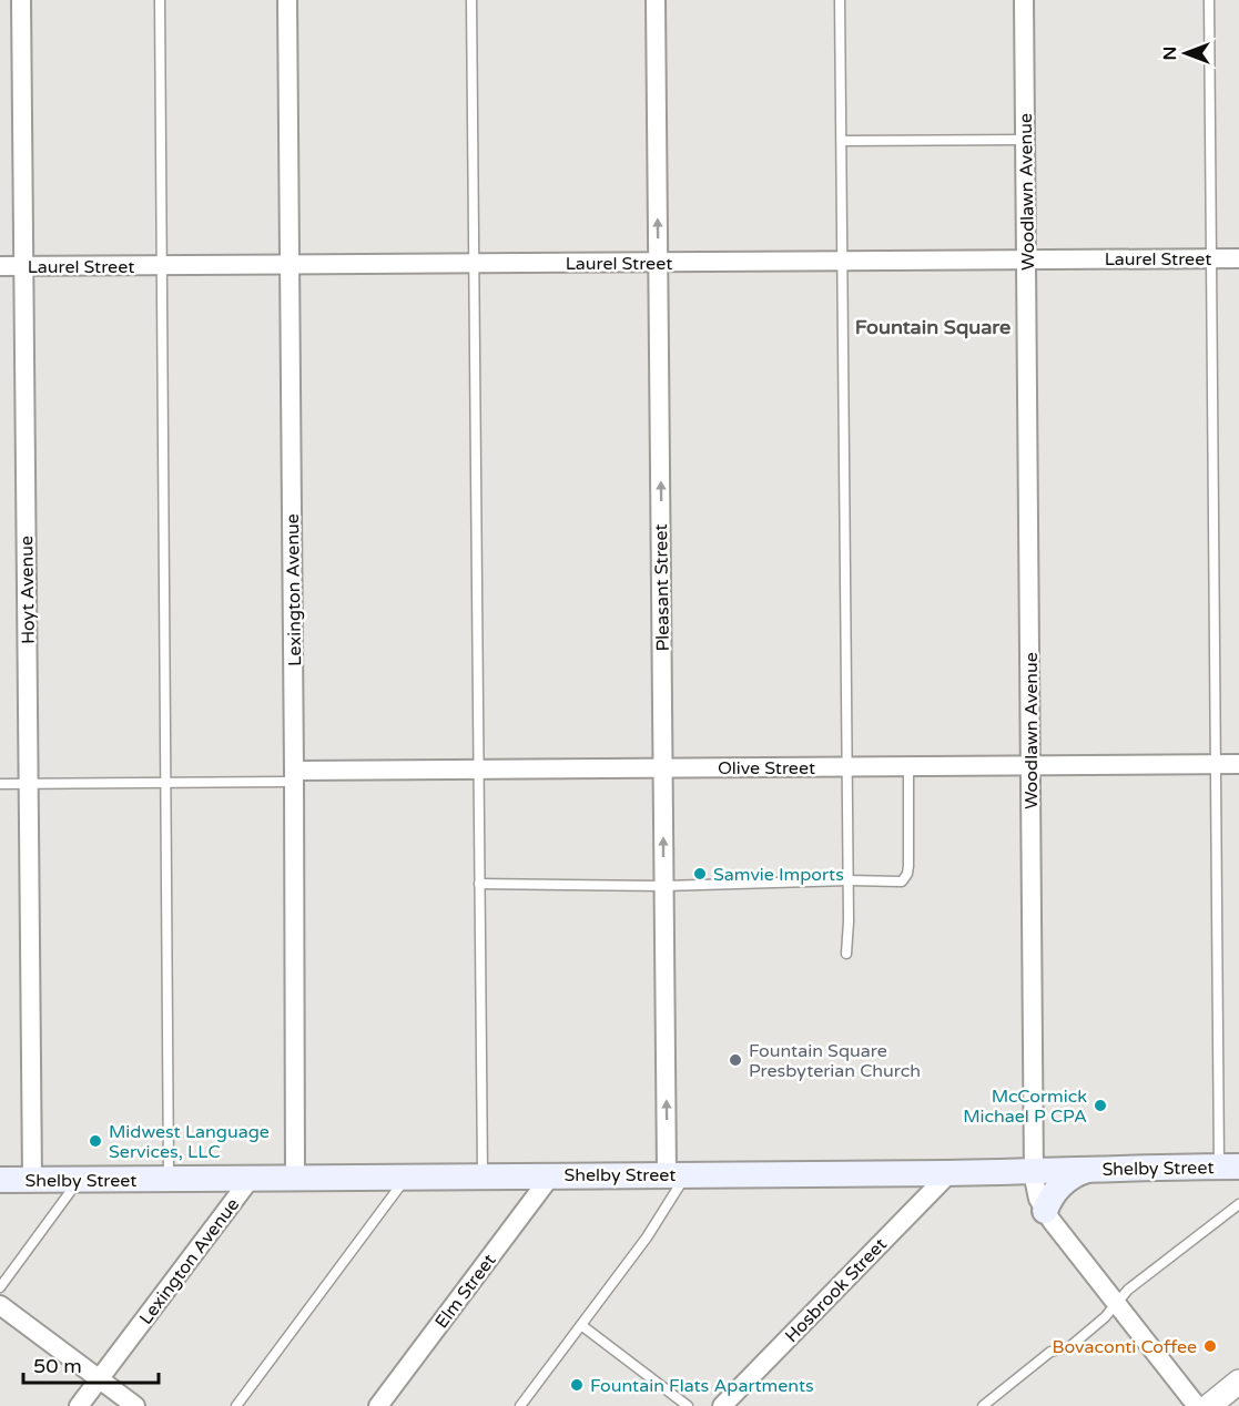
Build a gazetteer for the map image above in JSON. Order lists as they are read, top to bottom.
{
  "streets": {
    "main road": ["Shelby Street"],
    "street": [
      "Woodlawn Avenue",
      "Laurel Street",
      "Pleasant Street",
      "Hoyt Avenue",
      "Lexington Avenue",
      "Olive Street",
      "Hosbrook Street",
      "Elm Street"
    ]
  },
  "crossings": [
    ["Woodlawn Avenue", "Laurel Street"],
    ["Woodlawn Avenue", "Olive Street"],
    ["Woodlawn Avenue", "Shelby Street"],
    ["Laurel Street", "Pleasant Street"],
    ["Laurel Street", "Hoyt Avenue"],
    ["Laurel Street", "Lexington Avenue"],
    ["Pleasant Street", "Olive Street"],
    ["Pleasant Street", "Shelby Street"],
    ["Hoyt Avenue", "Shelby Street"],
    ["Lexington Avenue", "Olive Street"],
    ["Lexington Avenue", "Shelby Street"],
    ["Shelby Street", "Hosbrook Street"],
    ["Shelby Street", "Elm Street"]
  ],
  "one_way": ["Pleasant Street"],
  "districts": ["Fountain Square"],
  "places": [
    "Samvie Imports",
    "Fountain Square Presbyterian Church",
    "McCormick Michael P CPA",
    "Midwest Language Services, LLC",
    "Bovaconti Coffee",
    "Fountain Flats Apartments"
  ],
  "scale_bar": "50 m",
  "north": "left"
}
